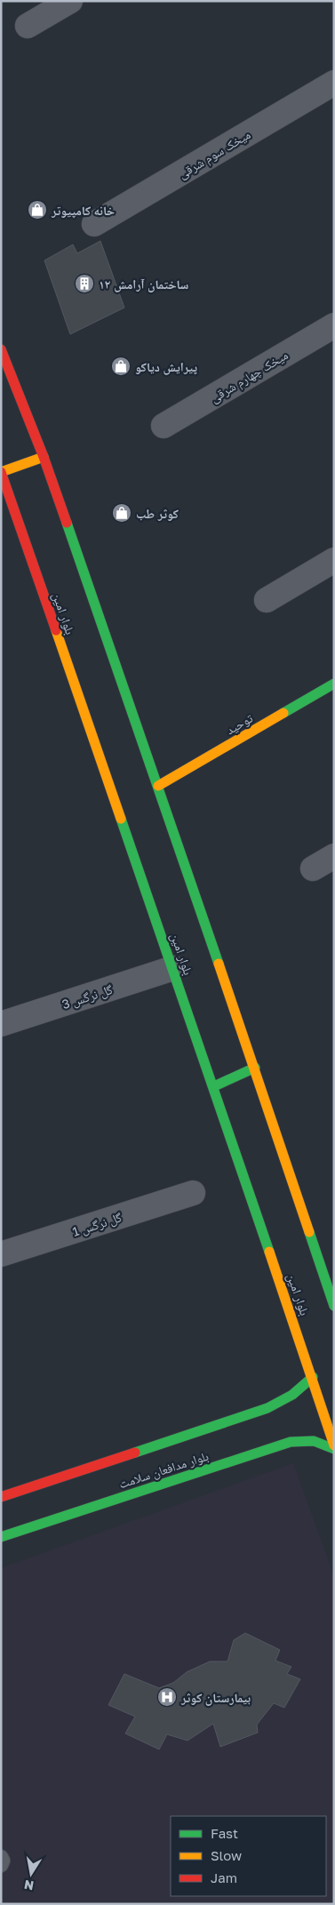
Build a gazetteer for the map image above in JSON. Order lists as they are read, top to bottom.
{
  "streets": {
    "main road": ["بلوار امین", "توحید", "بلوار مدافعان سلامت"],
    "street": [
      "میخک سوم شرقی",
      "میخک چهارم شرقی",
      "گل نرگس 3",
      "گل نرگس 1"
    ]
  },
  "crossings": [
    ["بلوار امین", "گل نرگس 3"],
    ["بلوار امین", "بلوار مدافعان سلامت"]
  ],
  "places": {
    "shop": ["خانه کامپیوتر", "پیرایش دیاکو", "کوثر طب"],
    "building": ["ساختمان آرامش ۱۲"],
    "hospital": ["بیمارستان کوثر"]
  },
  "legend": ["Fast", "Slow", "Jam"],
  "north": "bottom"
}
